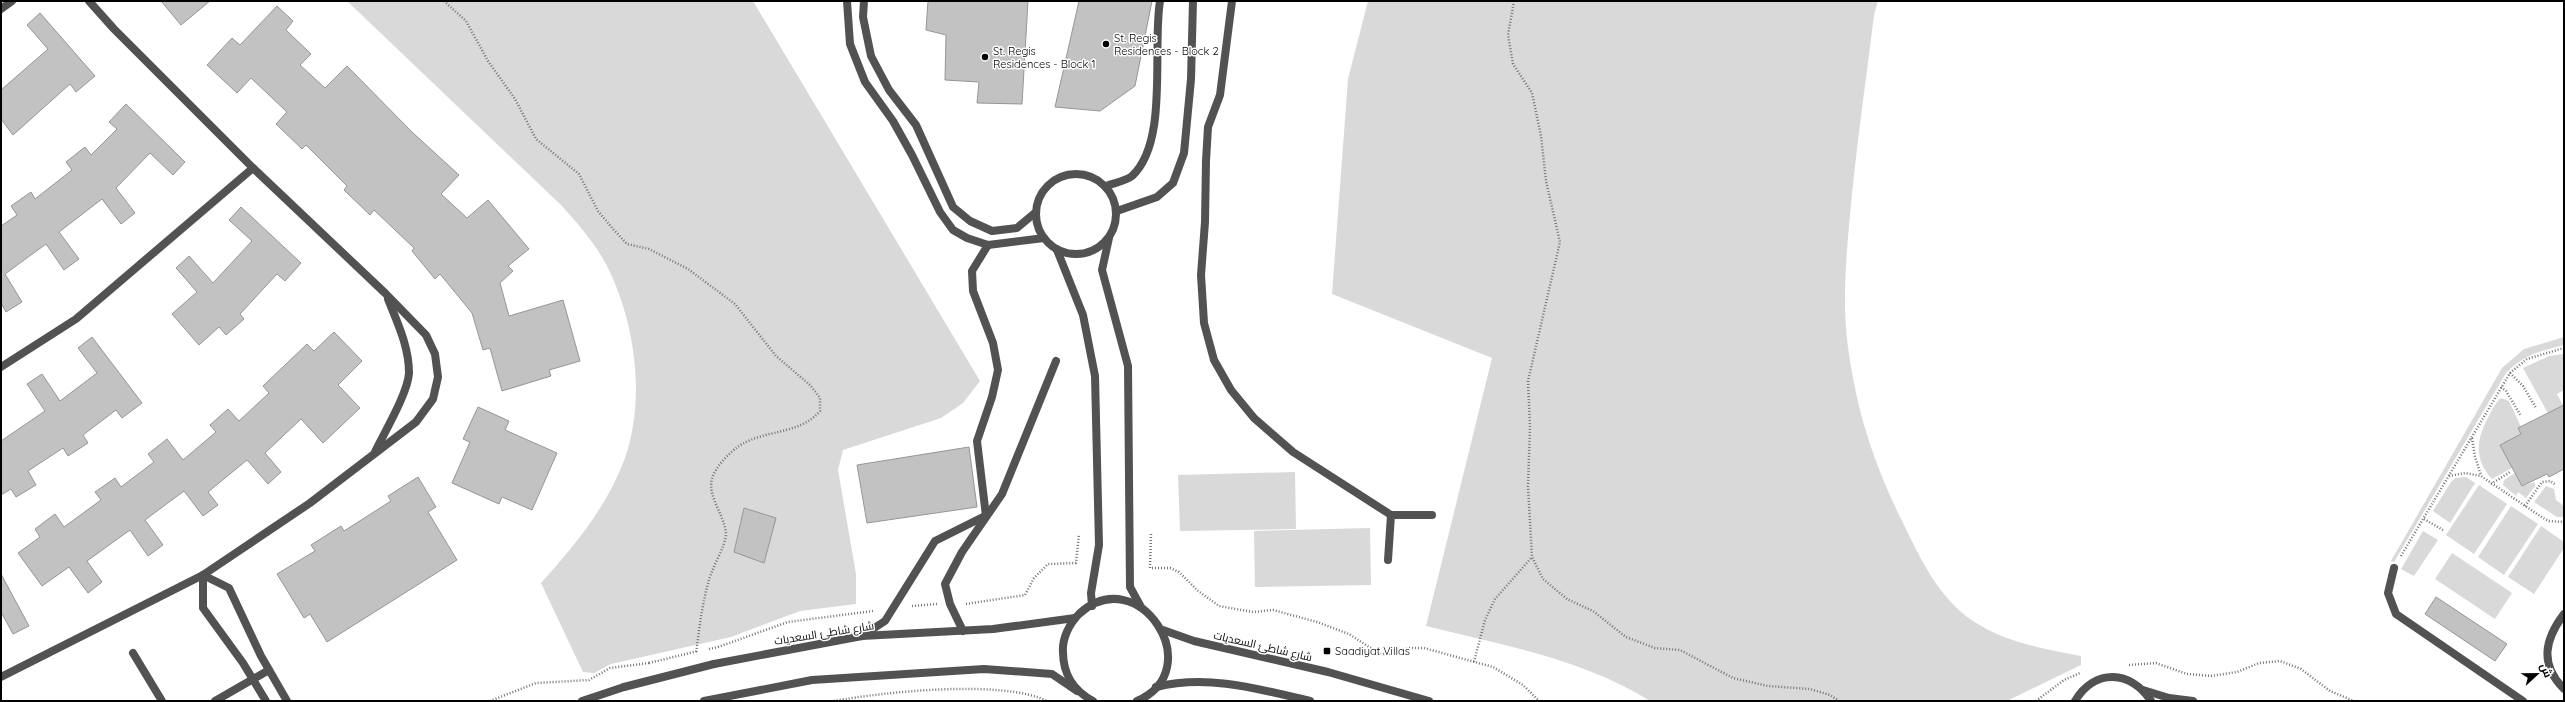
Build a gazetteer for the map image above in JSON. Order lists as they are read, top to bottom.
{
  "streets": {
    "street": ["شارع شاطئ السعديات"]
  },
  "places": {
    "other": ["St. Regis Residences - Block 2", "St. Regis Residences - Block 1"],
    "transit": ["Saadiyat Villas"]
  },
  "north": "right"
}
